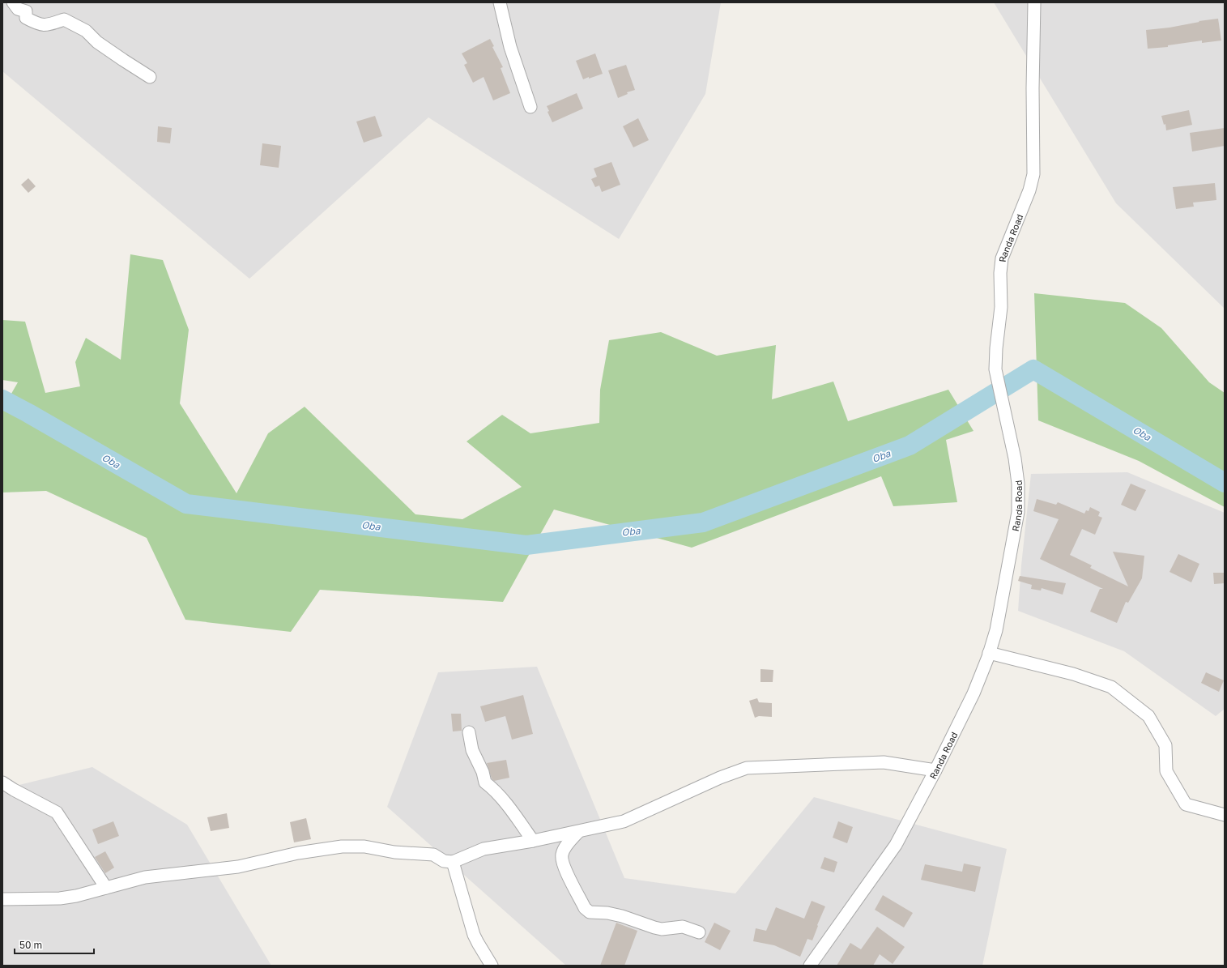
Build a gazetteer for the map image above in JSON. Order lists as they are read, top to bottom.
{
  "streets": {
    "street": ["Randa Road"]
  },
  "water": ["Oba"],
  "scale_bar": "50 m"
}
